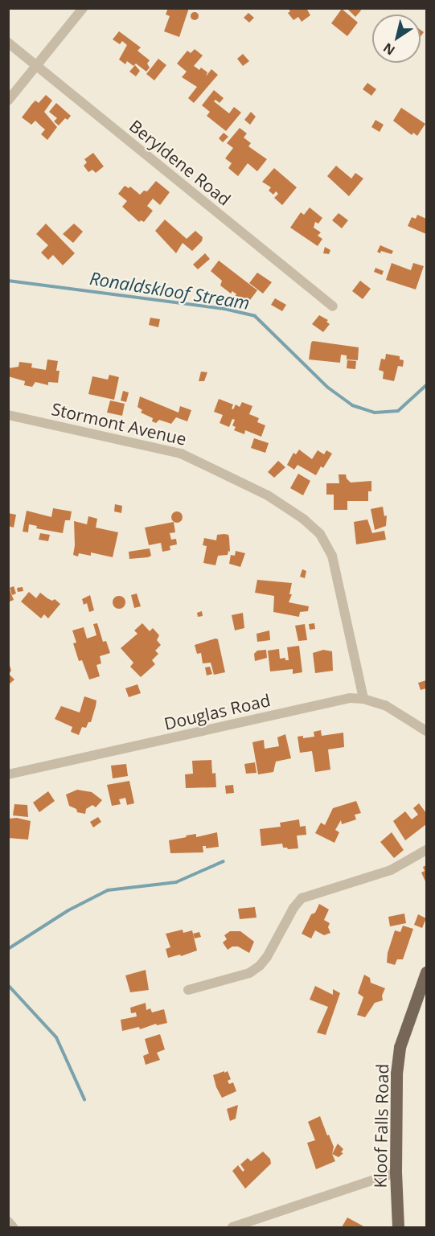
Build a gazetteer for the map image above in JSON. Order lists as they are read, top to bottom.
{
  "streets": {
    "main road": ["Kloof Falls Road"],
    "street": ["Beryldene Road", "Stormont Avenue", "Douglas Road"]
  },
  "crossings": [
    ["Stormont Avenue", "Douglas Road"]
  ],
  "water": ["Ronaldskloof Stream"],
  "north": "bottom left"
}
